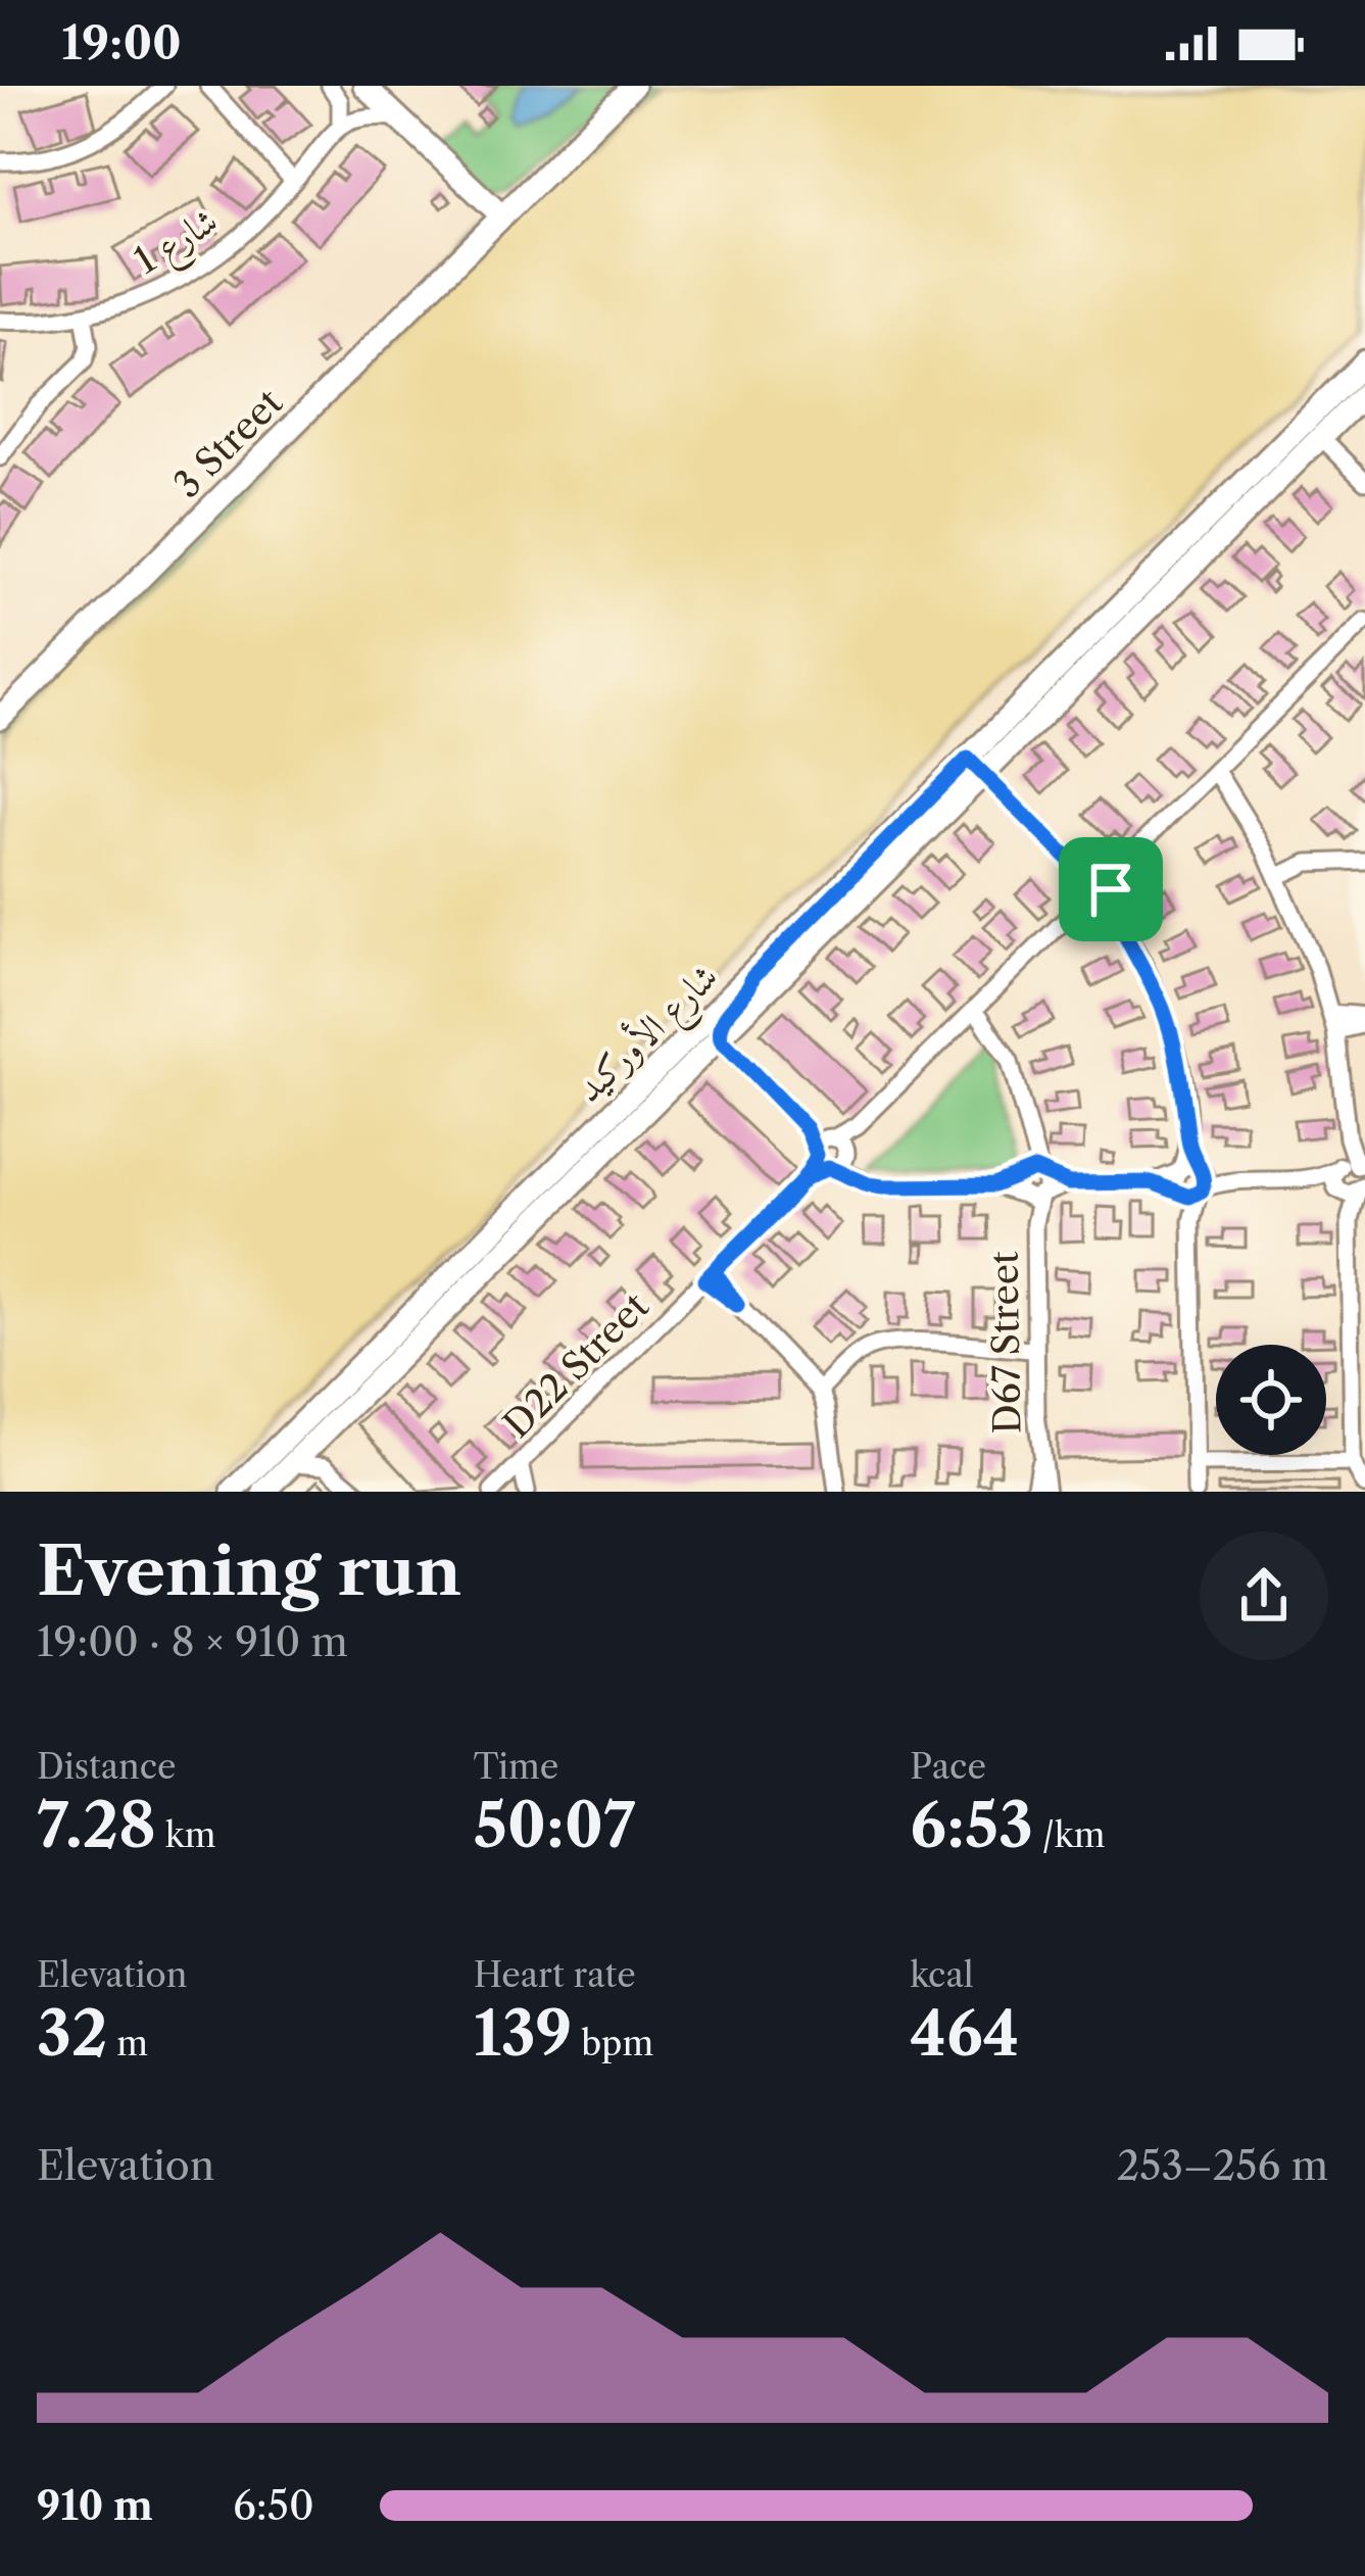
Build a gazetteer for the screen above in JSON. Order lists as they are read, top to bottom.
{
  "streets": {
    "street": [
      "شارع 1",
      "3 Street",
      "شارع الأوركيد",
      "D67 Street",
      "D22 Street"
    ]
  },
  "page": {
    "status": "19:00",
    "heading": ["Evening run", "19:00 · 8 × 910 m"],
    "stats": [
      ["Distance", "7.28 km"],
      ["Time", "50:07"],
      ["Pace", "6:53 /km"],
      ["Elevation", "32 m"],
      ["Heart rate", "139 bpm"],
      ["kcal", "464"]
    ],
    "chart": ["Elevation", "253–256 m"],
    "list": [
      {
        "name": "910 m",
        "note": "6:50"
      }
    ]
  }
}
